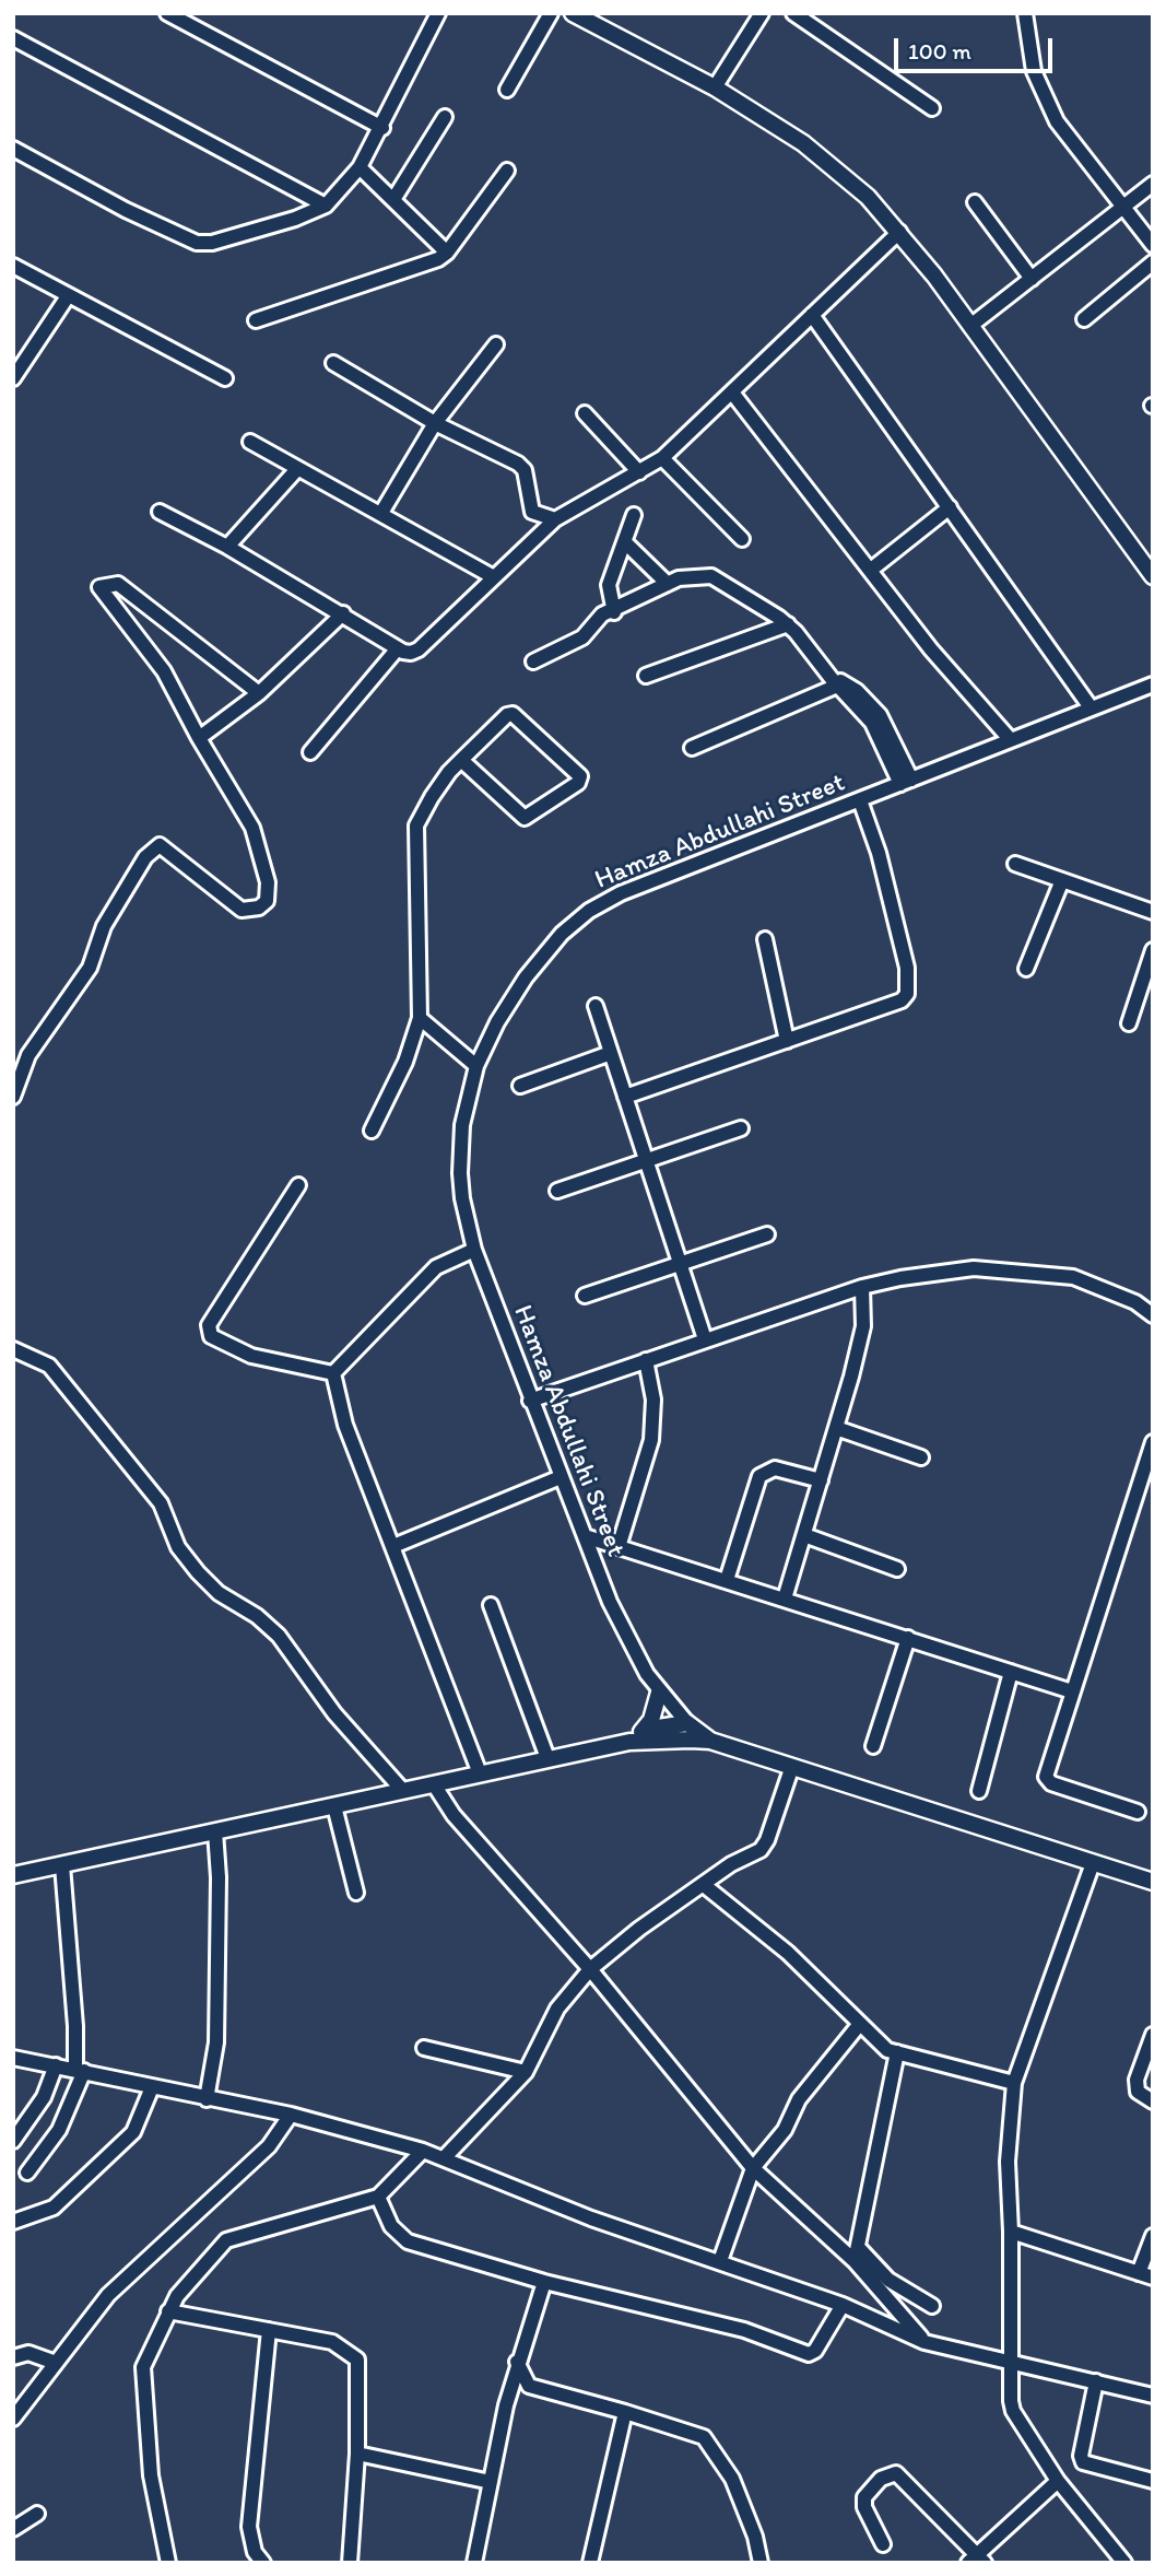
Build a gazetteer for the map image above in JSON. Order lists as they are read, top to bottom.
{
  "streets": {
    "street": ["Hamza Abdullahi Street"]
  },
  "scale_bar": "100 m"
}
